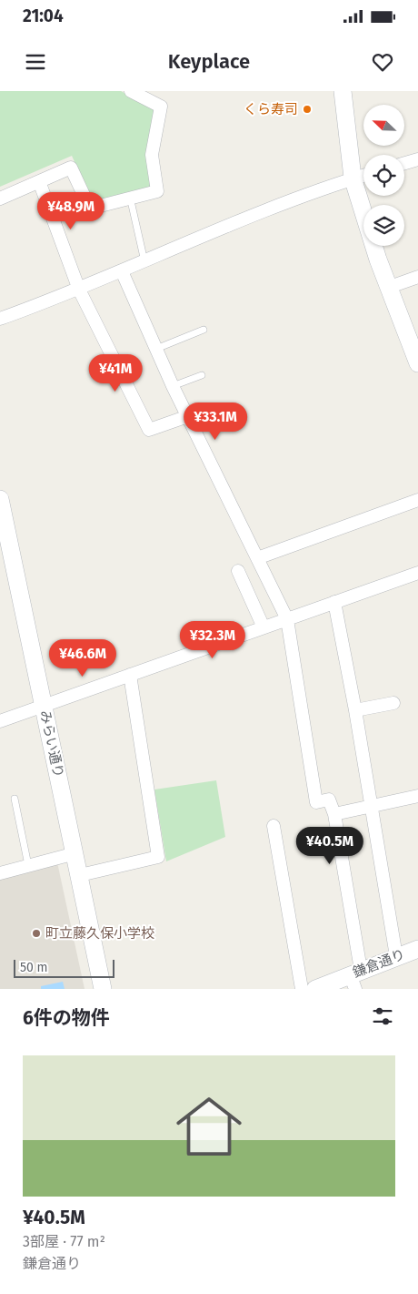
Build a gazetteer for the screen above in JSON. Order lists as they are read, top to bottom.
{
  "streets": {
    "street": ["みらい通り", "鎌倉通り"]
  },
  "places": ["くら寿司", "町立藤久保小学校"],
  "scale_bar": "50 m",
  "north": "top left",
  "page": {
    "status": "21:04",
    "header": "Keyplace",
    "price": [
      "¥48.9M",
      "¥41M",
      "¥33.1M",
      "¥32.3M",
      "¥46.6M",
      "¥40.5M"
    ],
    "scale": "50 m",
    "heading": "6件の物件",
    "list": [
      {
        "name": "¥40.5M",
        "note": "3部屋 · 77 m² · 鎌倉通り"
      }
    ]
  }
}
